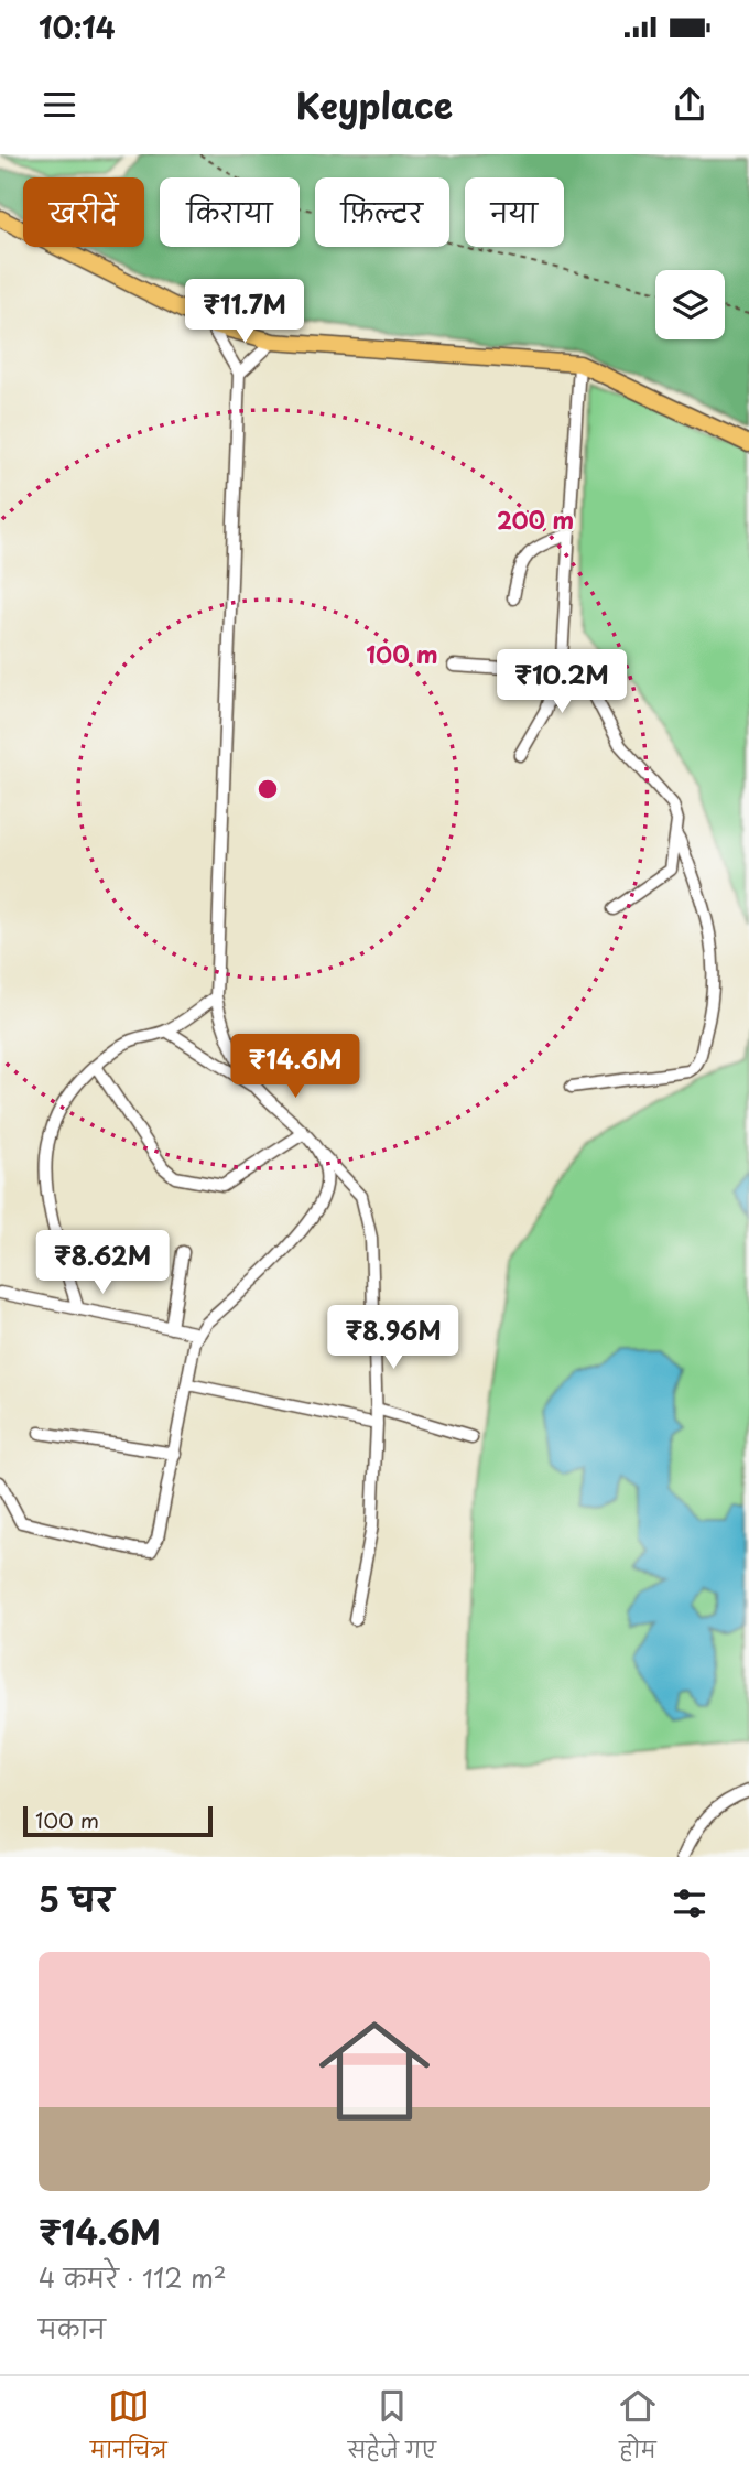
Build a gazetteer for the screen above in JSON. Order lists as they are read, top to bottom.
{
  "scale_bar": "100 m",
  "page": {
    "status": "10:14",
    "header": "Keyplace",
    "chip": [
      "खरीदें",
      "किराया",
      "फ़िल्टर",
      "नया"
    ],
    "price": [
      "₹11.7M",
      "₹10.2M",
      "₹14.6M",
      "₹8.62M",
      "₹8.96M"
    ],
    "scale": "100 m",
    "heading": "5 घर",
    "list": [
      {
        "name": "₹14.6M",
        "note": "4 कमरे · 112 m² · मकान"
      }
    ],
    "tabs": ["मानचित्र", "सहेजे गए", "होम"]
  },
  "rings": ["200 m", "100 m"]
}
